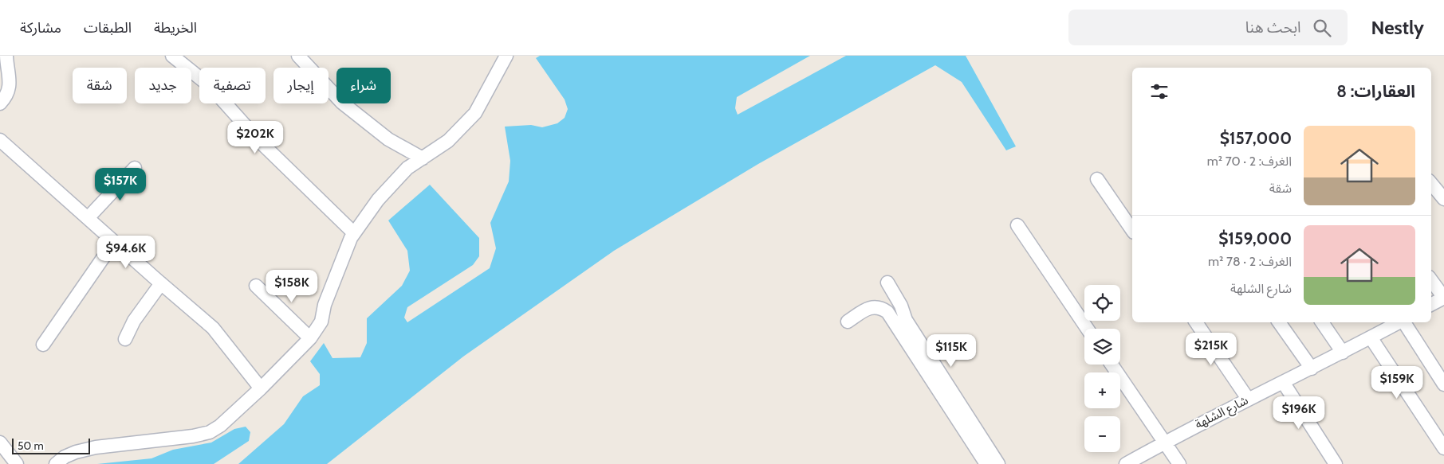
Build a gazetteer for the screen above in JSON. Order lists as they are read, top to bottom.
{
  "streets": {
    "street": ["شارع الشلهة"]
  },
  "scale_bar": "50 m",
  "page": {
    "header": "Nestly",
    "search": "ابحث هنا",
    "nav": ["الخريطة", "الطبقات", "مشاركة"],
    "chip": [
      "شراء",
      "إيجار",
      "تصفية",
      "جديد",
      "شقة"
    ],
    "heading": "العقارات: 8",
    "list": [
      {
        "name": "$157,000",
        "note": "الغرف: 2 · 70 m² · شقة"
      },
      {
        "name": "$159,000",
        "note": "الغرف: 2 · 78 m² · شارع الشلهة"
      }
    ],
    "price": [
      "$202K",
      "$157K",
      "$94.6K",
      "$158K",
      "$215K",
      "$115K",
      "$159K",
      "$196K"
    ],
    "map_buttons": ["+", "−"],
    "scale": "50 m"
  }
}
